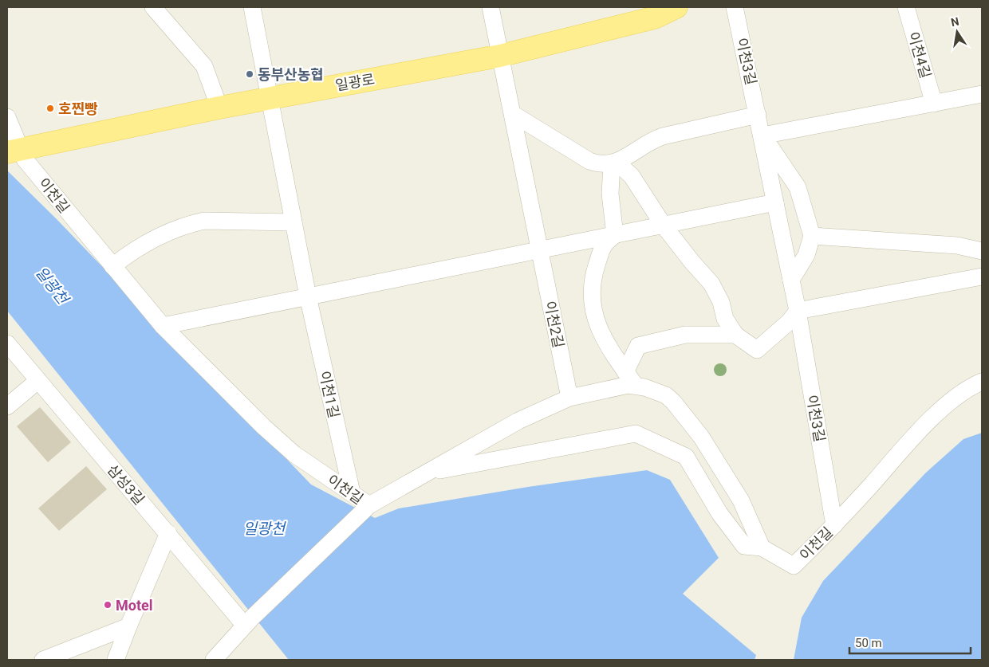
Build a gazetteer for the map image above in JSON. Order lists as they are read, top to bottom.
{
  "streets": {
    "main road": ["일광로"],
    "street": [
      "이천4길",
      "이천3길",
      "이천길",
      "이천2길",
      "이천1길",
      "삼성3길"
    ]
  },
  "crossings": [
    ["이천3길", "이천길"],
    ["일광로", "이천길"],
    ["일광로", "이천2길"],
    ["일광로", "이천1길"],
    ["이천길", "이천2길"],
    ["이천길", "이천1길"]
  ],
  "water": ["일광천"],
  "places": ["동부산농협", "호찐빵", "Motel"],
  "scale_bar": "50 m",
  "north": "top"
}
